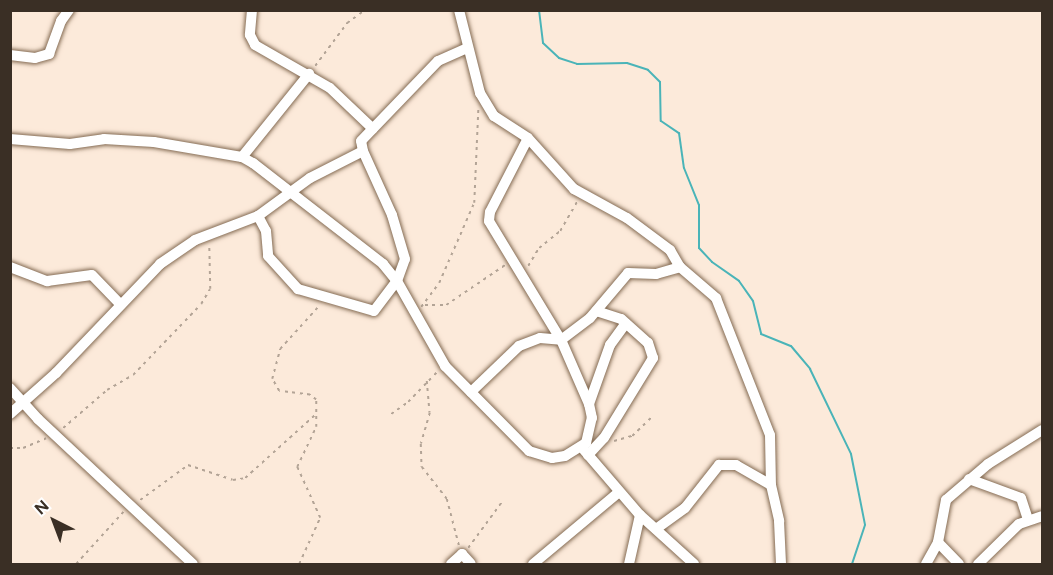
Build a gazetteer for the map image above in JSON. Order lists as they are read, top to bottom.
{
  "north": "top left"
}
